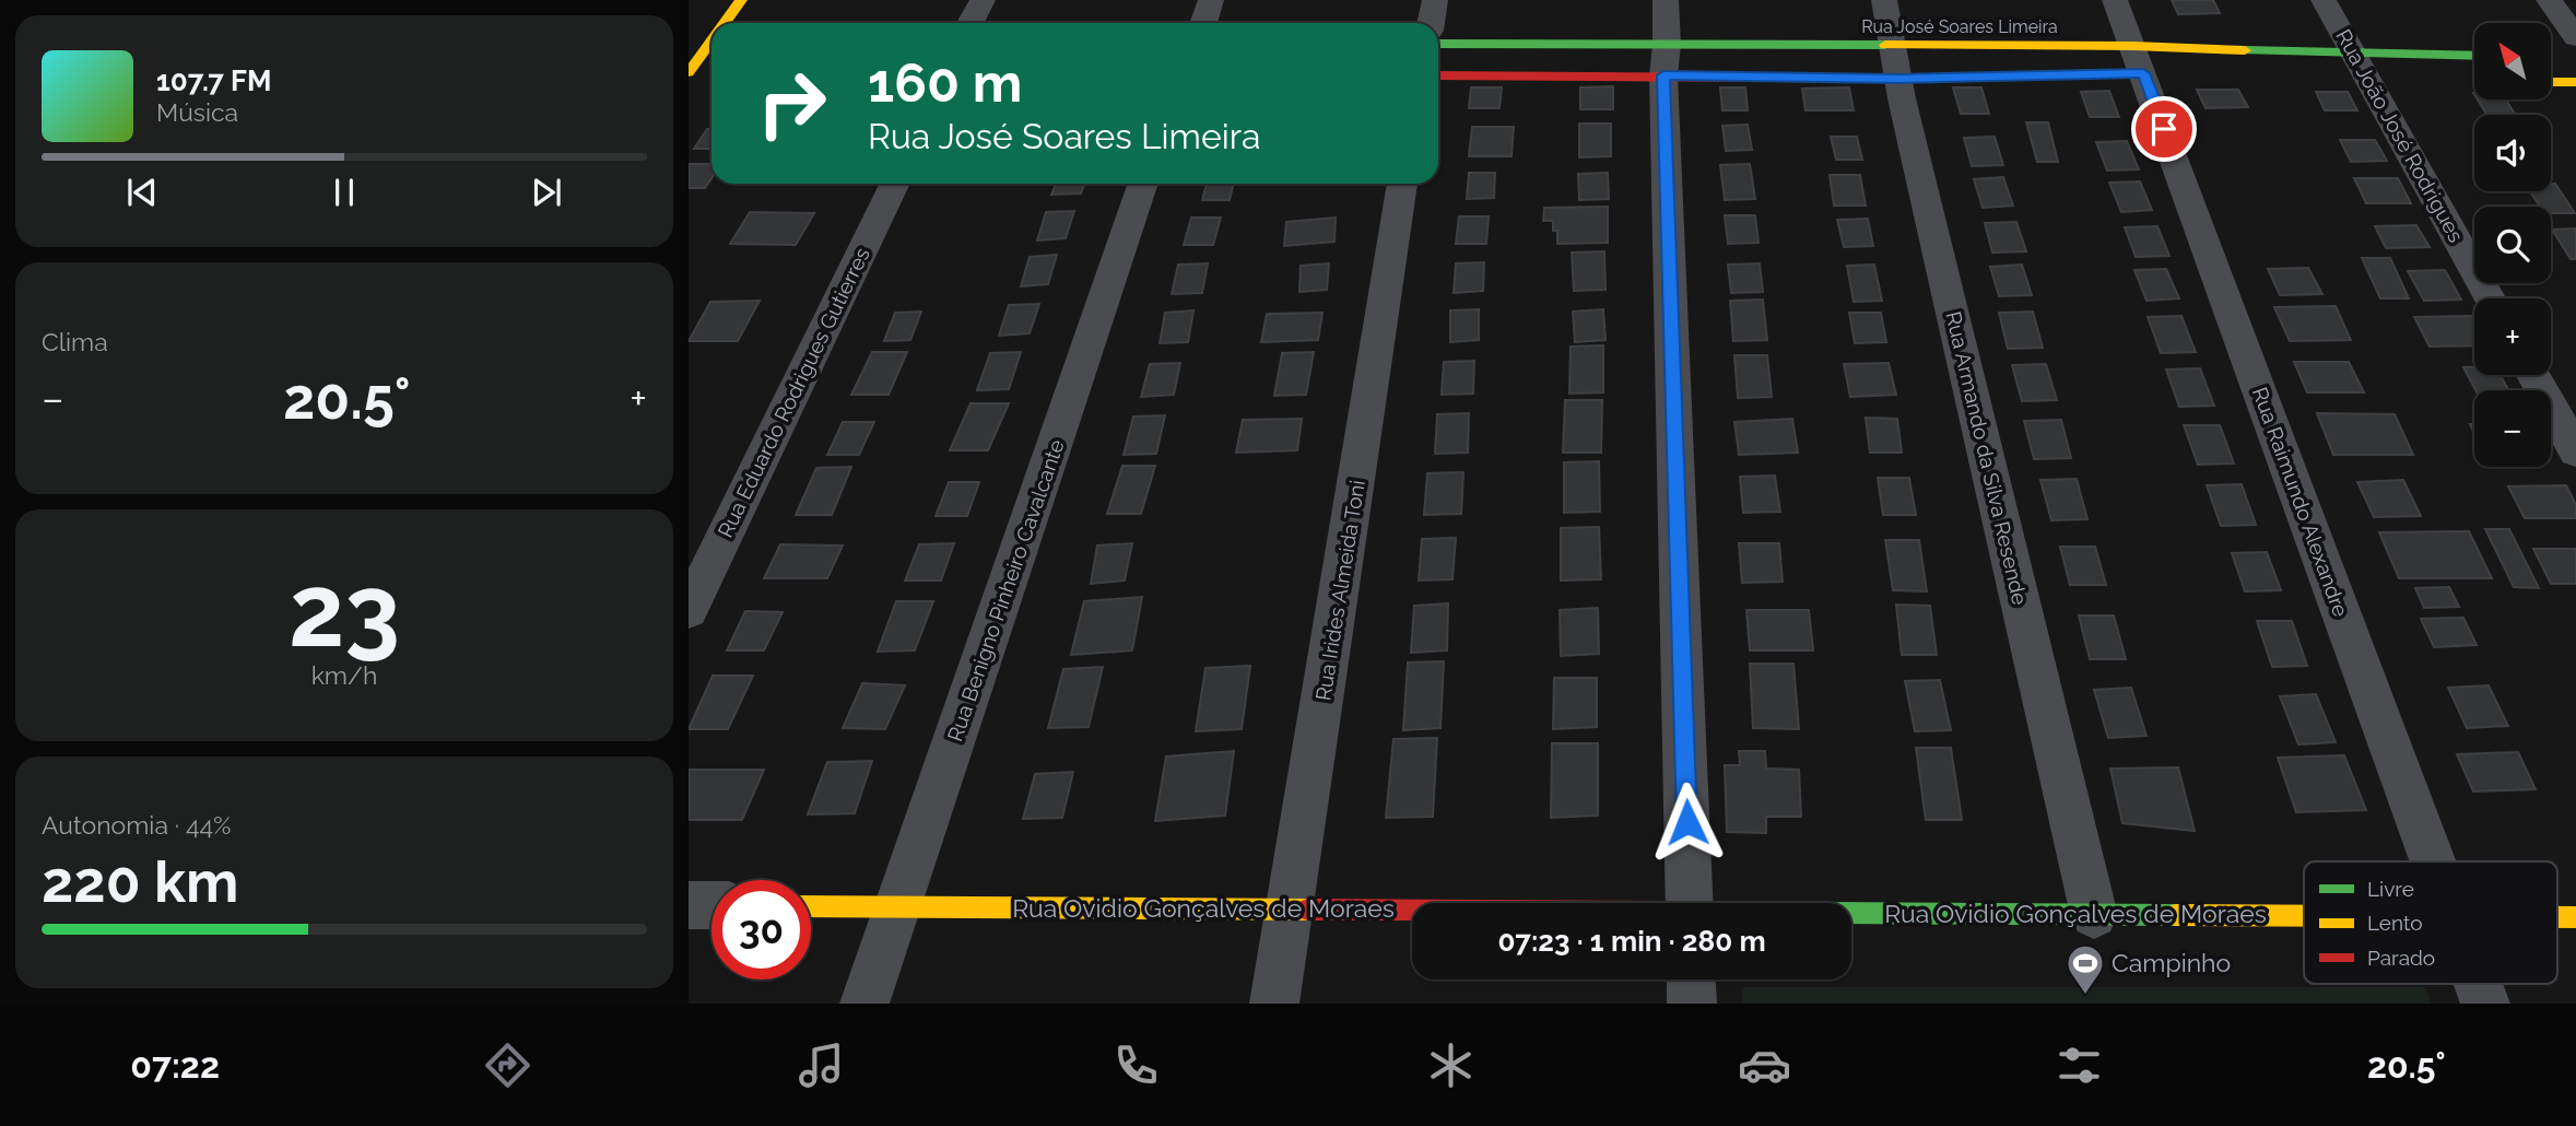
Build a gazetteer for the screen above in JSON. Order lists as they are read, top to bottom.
{
  "streets": {
    "street": [
      "Rua José Soares Limeira",
      "Rua João José Rodrigues",
      "Rua Eduardo Rodrigues Gutierres",
      "Rua Armando da Silva Resende",
      "Rua Raimundo Alexandre",
      "Rua Benigno Pinheiro Cavalcante",
      "Rua Irides Almeida Toni",
      "Rua Ovidio Gonçalves de Moraes"
    ]
  },
  "crossings": [
    ["Rua José Soares Limeira", "Rua João José Rodrigues"],
    ["Rua José Soares Limeira", "Rua Armando da Silva Resende"],
    ["Rua José Soares Limeira", "Rua Raimundo Alexandre"],
    ["Rua Armando da Silva Resende", "Rua Ovidio Gonçalves de Moraes"],
    ["Rua Benigno Pinheiro Cavalcante", "Rua Ovidio Gonçalves de Moraes"],
    ["Rua Irides Almeida Toni", "Rua Ovidio Gonçalves de Moraes"]
  ],
  "places": {
    "sports": ["Campinho"]
  },
  "legend": ["Livre", "Lento", "Parado"],
  "north": "top left",
  "page": {
    "map_buttons": ["+", "−"],
    "turn": ["160 m", "Rua José Soares Limeira"],
    "song": ["107.7 FM", "Música"],
    "tile": [
      "Clima",
      ["23", "km/h"],
      ["Autonomia · 44%", "220 km"]
    ],
    "heat": ["−", "20.5°", "+"],
    "limit": "30",
    "trip": "07:23 · 1 min · 280 m",
    "tabs": ["07:22", "20.5°"]
  }
}
